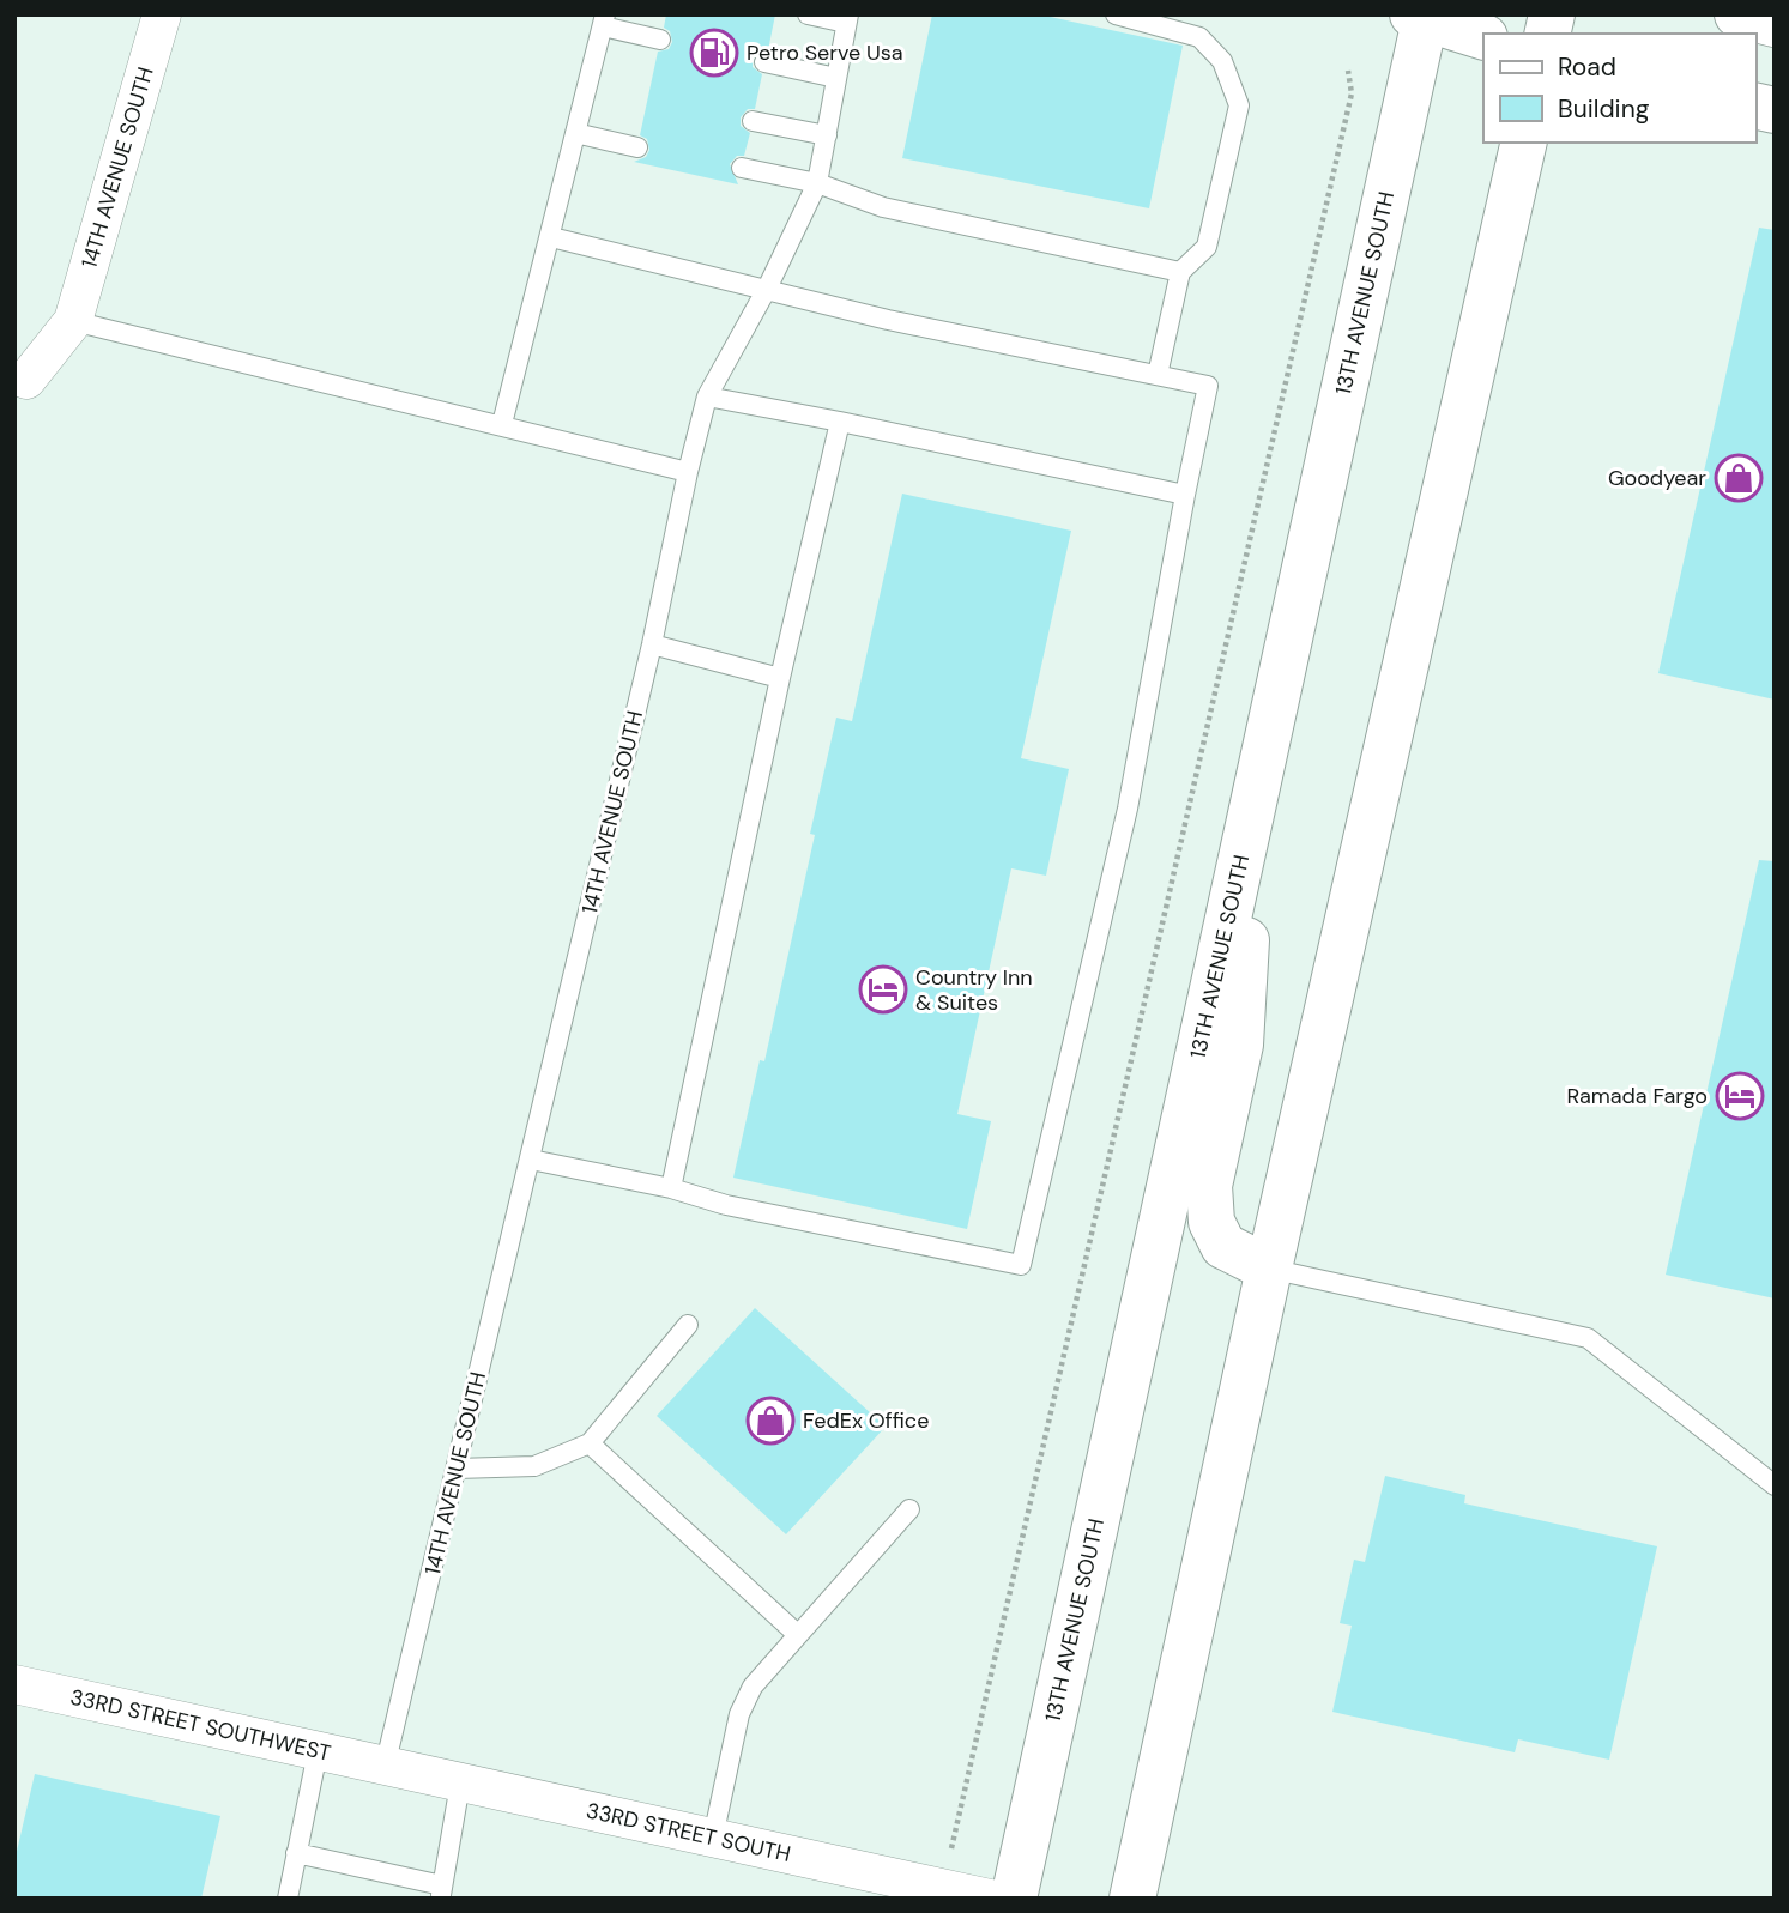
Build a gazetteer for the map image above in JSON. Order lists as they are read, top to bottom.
{
  "streets": {
    "main road": ["13TH AVENUE SOUTH"],
    "street": ["14TH AVENUE SOUTH", "33RD STREET SOUTHWEST", "33RD STREET SOUTH"]
  },
  "crossings": [
    ["14TH AVENUE SOUTH", "33RD STREET SOUTHWEST"],
    ["14TH AVENUE SOUTH", "33RD STREET SOUTH"],
    ["33RD STREET SOUTHWEST", "33RD STREET SOUTH"]
  ],
  "places": {
    "fuel station": ["Petro Serve Usa"],
    "shop": ["Goodyear", "FedEx Office"],
    "hotel": ["Country Inn & Suites", "Ramada Fargo"]
  },
  "legend": ["Road", "Building"]
}
